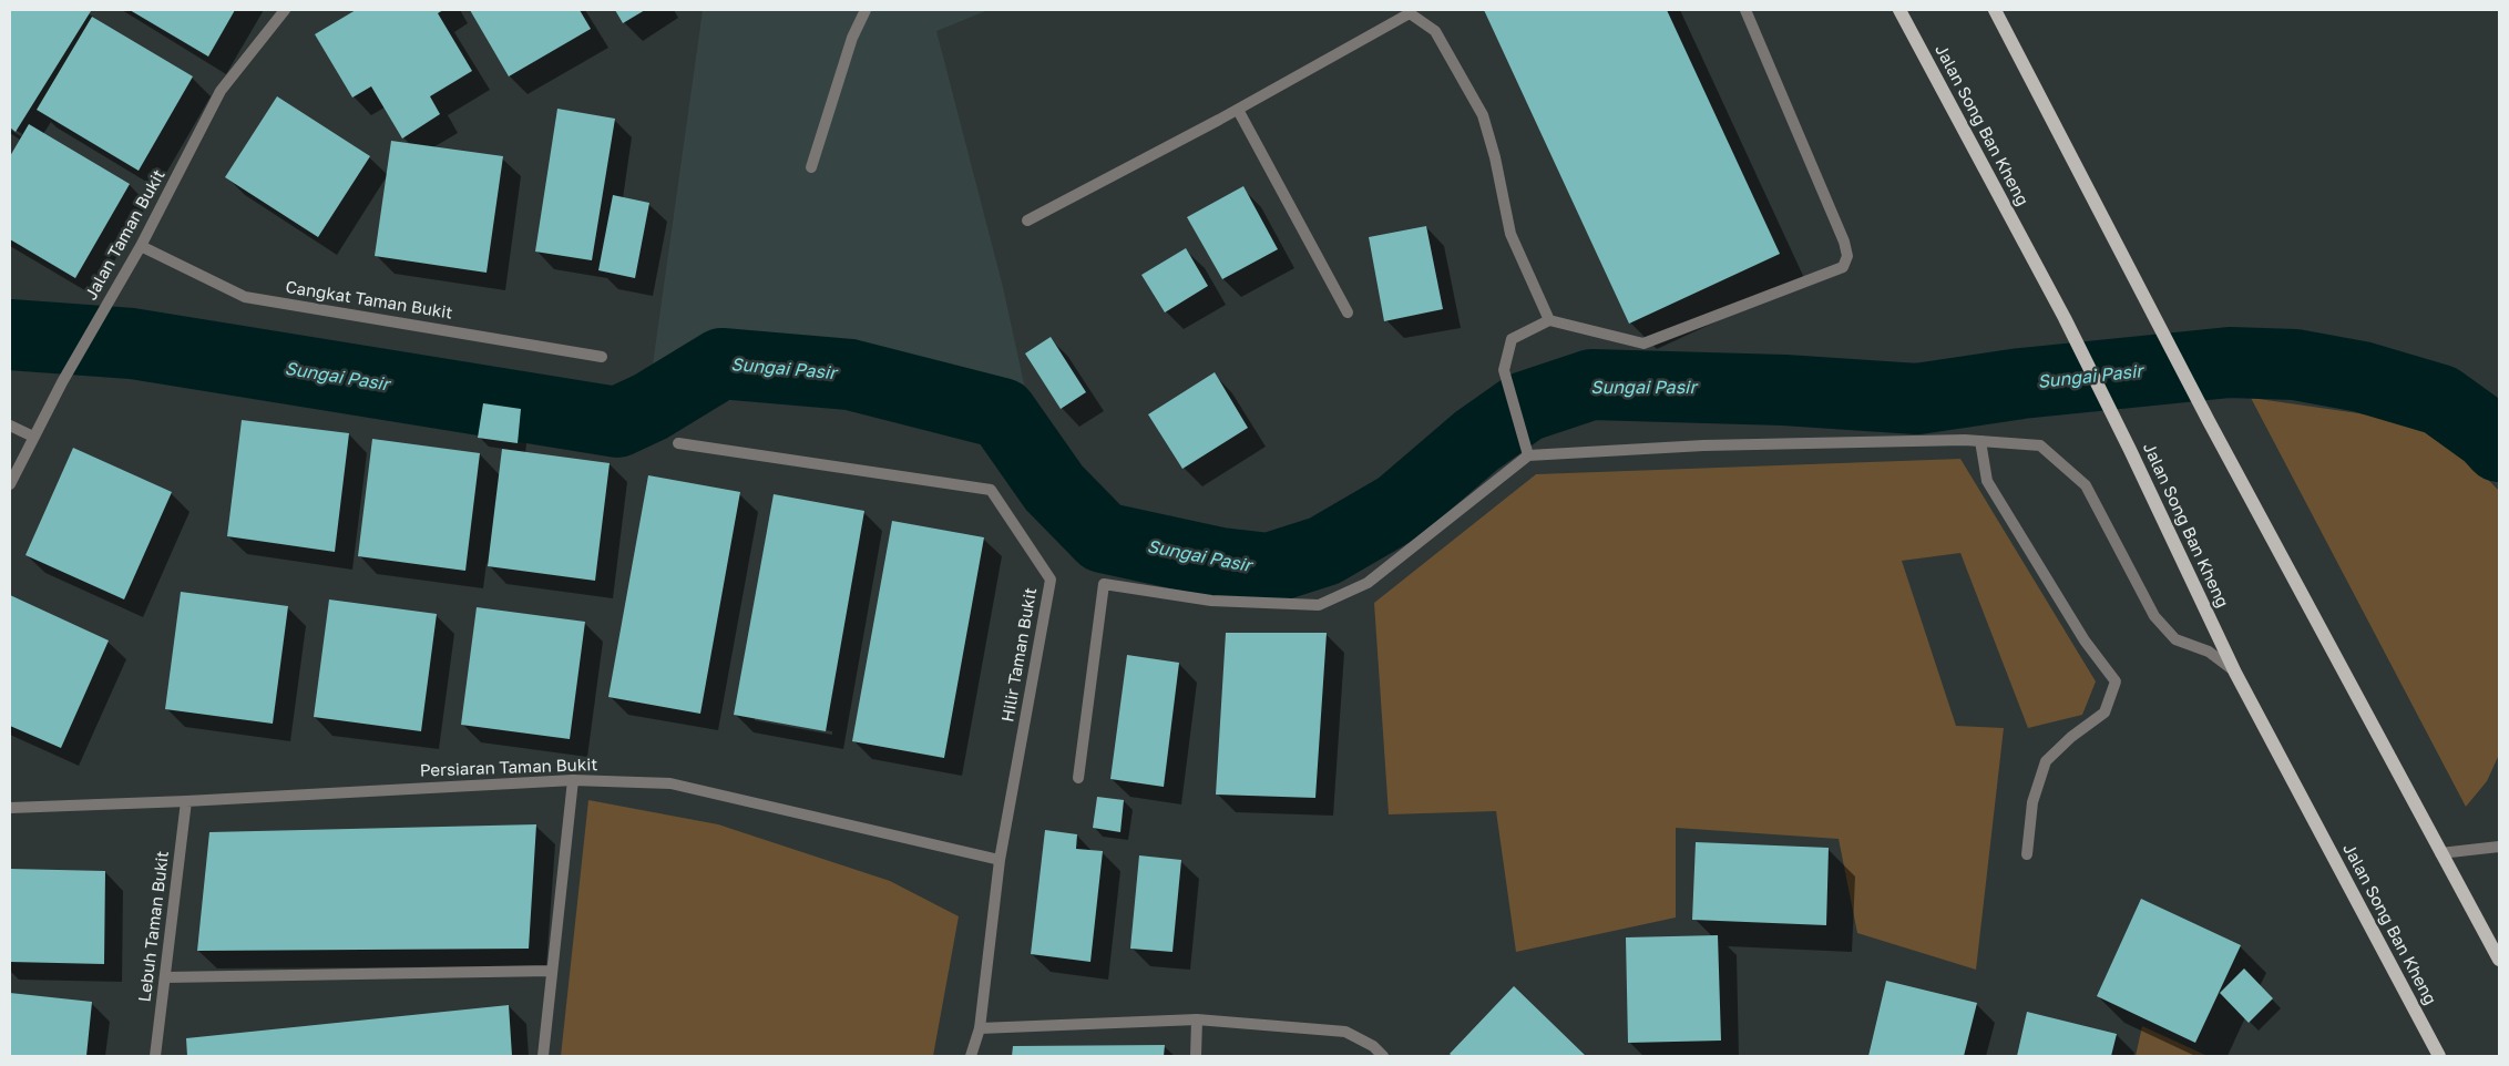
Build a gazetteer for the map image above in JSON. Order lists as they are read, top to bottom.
{
  "streets": {
    "main road": ["Jalan Song Ban Kheng"],
    "street": [
      "Jalan Taman Bukit",
      "Cangkat Taman Bukit",
      "Hilir Taman Bukit",
      "Persiaran Taman Bukit",
      "Lebuh Taman Bukit"
    ]
  },
  "crossings": [
    ["Jalan Taman Bukit", "Cangkat Taman Bukit"],
    ["Hilir Taman Bukit", "Persiaran Taman Bukit"],
    ["Persiaran Taman Bukit", "Lebuh Taman Bukit"]
  ],
  "water": ["Sungai Pasir"]
}
